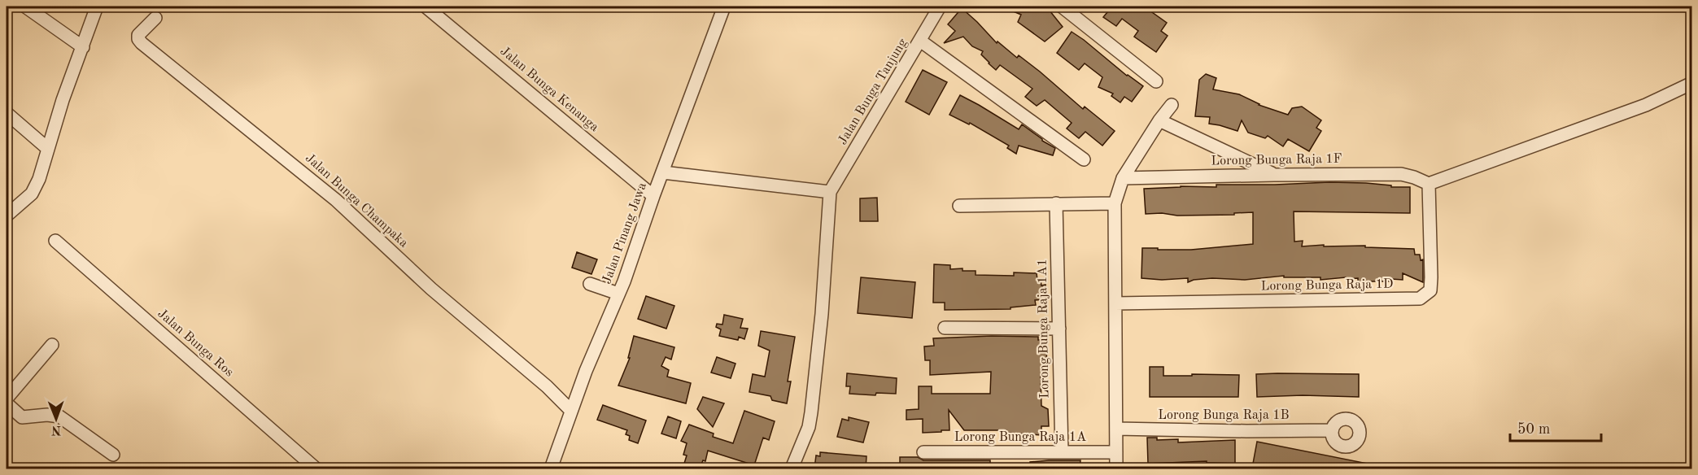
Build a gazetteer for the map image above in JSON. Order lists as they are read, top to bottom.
{
  "streets": {
    "street": [
      "Jalan Bunga Kenanga",
      "Jalan Bunga Tanjung",
      "Lorong Bunga Raja 1F",
      "Jalan Bunga Champaka",
      "Jalan Pinang Jawa",
      "Lorong Bunga Raja 1D",
      "Lorong Bunga Raja 1A1",
      "Jalan Bunga Ros",
      "Lorong Bunga Raja 1B",
      "Lorong Bunga Raja 1A"
    ]
  },
  "crossings": [
    ["Jalan Bunga Kenanga", "Jalan Pinang Jawa"],
    ["Lorong Bunga Raja 1F", "Lorong Bunga Raja 1D"],
    ["Jalan Bunga Champaka", "Jalan Pinang Jawa"],
    ["Lorong Bunga Raja 1A1", "Lorong Bunga Raja 1A"]
  ],
  "scale_bar": "50 m",
  "north": "bottom"
}
